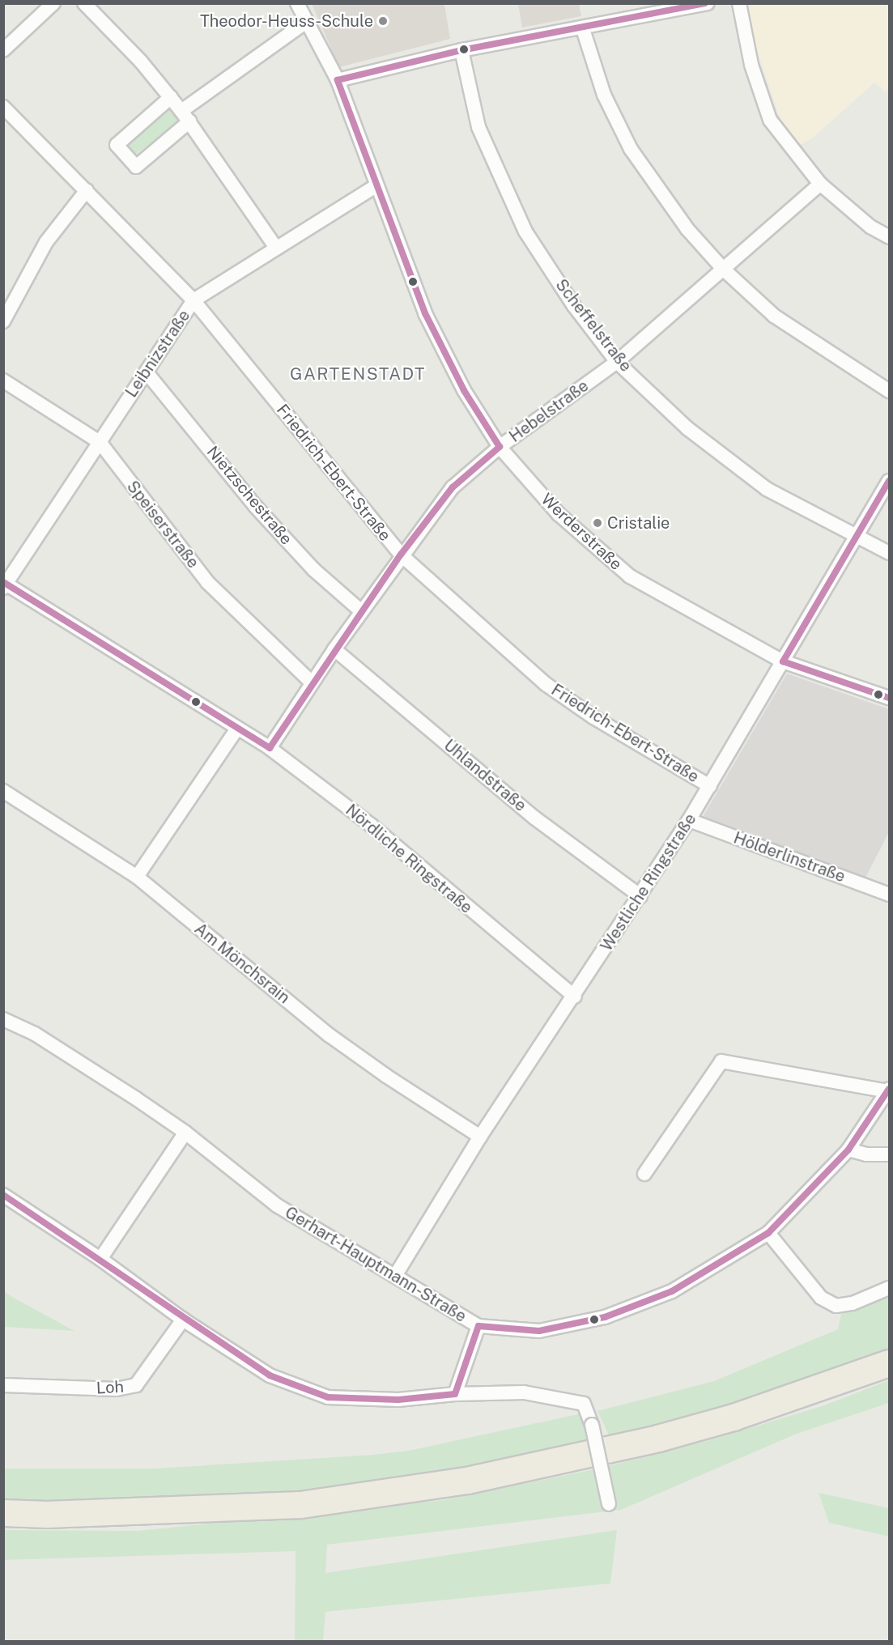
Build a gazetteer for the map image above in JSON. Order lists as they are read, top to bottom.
{
  "streets": {
    "street": [
      "Scheffelstraße",
      "Leibnizstraße",
      "Hebelstraße",
      "Friedrich-Ebert-Straße",
      "Nietzschestraße",
      "Speiserstraße",
      "Werderstraße",
      "Uhlandstraße",
      "Hölderlinstraße",
      "Nördliche Ringstraße",
      "Westliche Ringstraße",
      "Am Mönchsrain",
      "Gerhart-Hauptmann-Straße",
      "Loh"
    ]
  },
  "crossings": [
    ["Scheffelstraße", "Hebelstraße"],
    ["Scheffelstraße", "Westliche Ringstraße"],
    ["Leibnizstraße", "Friedrich-Ebert-Straße"],
    ["Leibnizstraße", "Nietzschestraße"],
    ["Leibnizstraße", "Speiserstraße"],
    ["Leibnizstraße", "Werderstraße"],
    ["Leibnizstraße", "Nördliche Ringstraße"],
    ["Hebelstraße", "Friedrich-Ebert-Straße"],
    ["Hebelstraße", "Nietzschestraße"],
    ["Hebelstraße", "Speiserstraße"],
    ["Hebelstraße", "Werderstraße"],
    ["Hebelstraße", "Uhlandstraße"],
    ["Hebelstraße", "Nördliche Ringstraße"],
    ["Friedrich-Ebert-Straße", "Westliche Ringstraße"],
    ["Werderstraße", "Westliche Ringstraße"],
    ["Uhlandstraße", "Westliche Ringstraße"],
    ["Hölderlinstraße", "Westliche Ringstraße"],
    ["Nördliche Ringstraße", "Westliche Ringstraße"],
    ["Westliche Ringstraße", "Am Mönchsrain"],
    ["Westliche Ringstraße", "Gerhart-Hauptmann-Straße"]
  ],
  "districts": ["GARTENSTADT"],
  "places": ["Theodor-Heuss-Schule", "Cristalie"]
}
